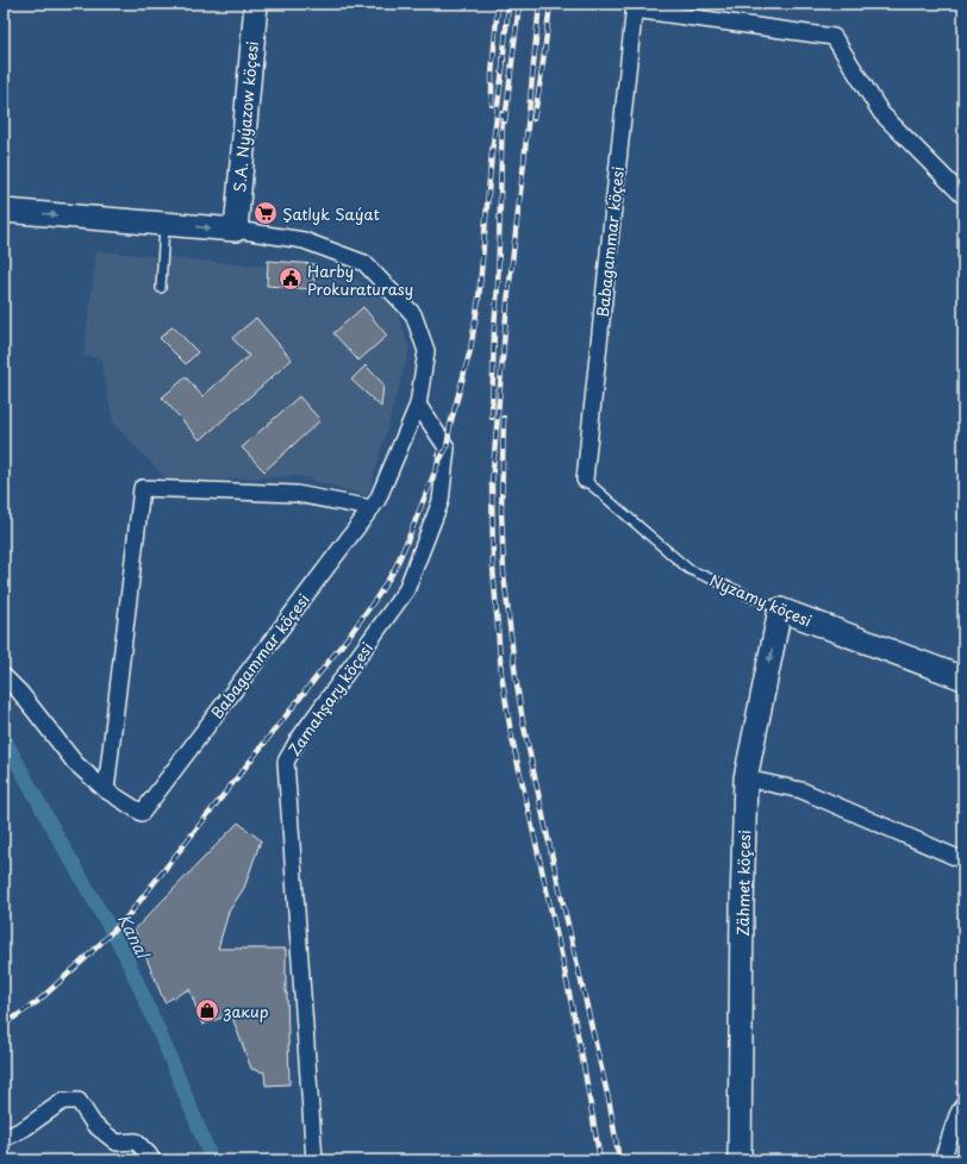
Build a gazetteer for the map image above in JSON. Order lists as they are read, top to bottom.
{
  "streets": {
    "main road": ["S.A. Nyýazow köçesi", "Nyzamy köçesi", "Zähmet köçesi"],
    "street": ["Babagammar köçesi", "Zamahşary köçesi"]
  },
  "crossings": [
    ["S.A. Nyýazow köçesi", "Babagammar köçesi"],
    ["Babagammar köçesi", "Nyzamy köçesi"],
    ["Babagammar köçesi", "Zamahşary köçesi"],
    ["Nyzamy köçesi", "Zähmet köçesi"]
  ],
  "water": ["Kanal"],
  "places": {
    "supermarket": ["Şatlyk Saýat"],
    "public building": ["Harby Prokuraturasy"],
    "shop": ["закир"]
  }
}
